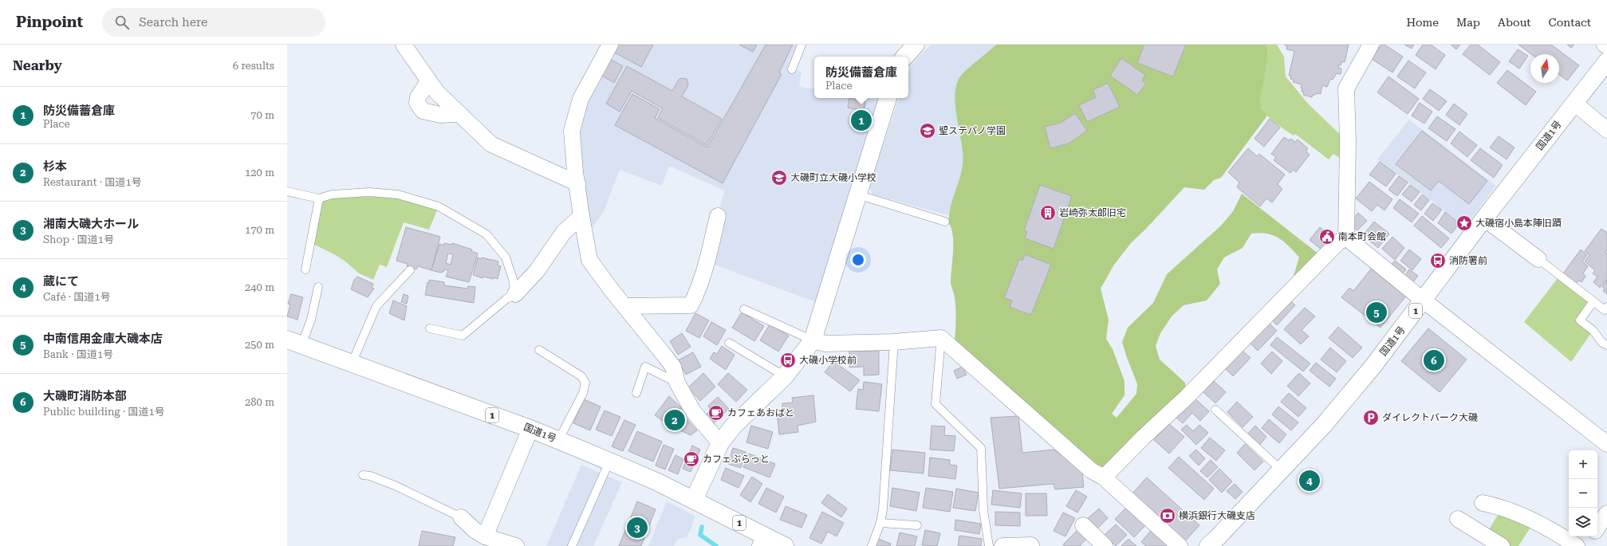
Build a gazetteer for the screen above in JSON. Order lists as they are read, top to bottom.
{
  "streets": {
    "main road": ["国道1号", "1"]
  },
  "places": {
    "school or university": ["聖ステパノ学園", "大磯町立大磯小学校"],
    "building": ["岩崎弥太郎旧宅"],
    "place": ["大磯宿小島本陣旧蹟"],
    "public building": ["南本町会館"],
    "bus stop": ["消防署前", "大磯小学校前"],
    "cafe": ["カフェあおばと", "カフェぶらっと"],
    "parking": ["ダイレクトバーク大磯"],
    "bank": ["横浜銀行大磯支店"]
  },
  "north": "top",
  "page": {
    "header": "Pinpoint",
    "search": "Search here",
    "nav": [
      "Home",
      "Map",
      "About",
      "Contact"
    ],
    "heading": ["Nearby", "6 results"],
    "popup": ["防災備蓄倉庫", "Place"],
    "list": [
      {
        "mark": "1",
        "name": "防災備蓄倉庫",
        "note": "Place",
        "value": "70 m"
      },
      {
        "mark": "2",
        "name": "杉本",
        "note": "Restaurant · 国道1号",
        "value": "120 m"
      },
      {
        "mark": "3",
        "name": "湘南大磯大ホール",
        "note": "Shop · 国道1号",
        "value": "170 m"
      },
      {
        "mark": "4",
        "name": "蔵にて",
        "note": "Café · 国道1号",
        "value": "240 m"
      },
      {
        "mark": "5",
        "name": "中南信用金庫大磯本店",
        "note": "Bank · 国道1号",
        "value": "250 m"
      },
      {
        "mark": "6",
        "name": "大磯町消防本部",
        "note": "Public building · 国道1号",
        "value": "280 m"
      }
    ],
    "pins": [
      "1",
      "5",
      "6",
      "2",
      "4",
      "3"
    ],
    "map_buttons": ["+", "−"]
  }
}
